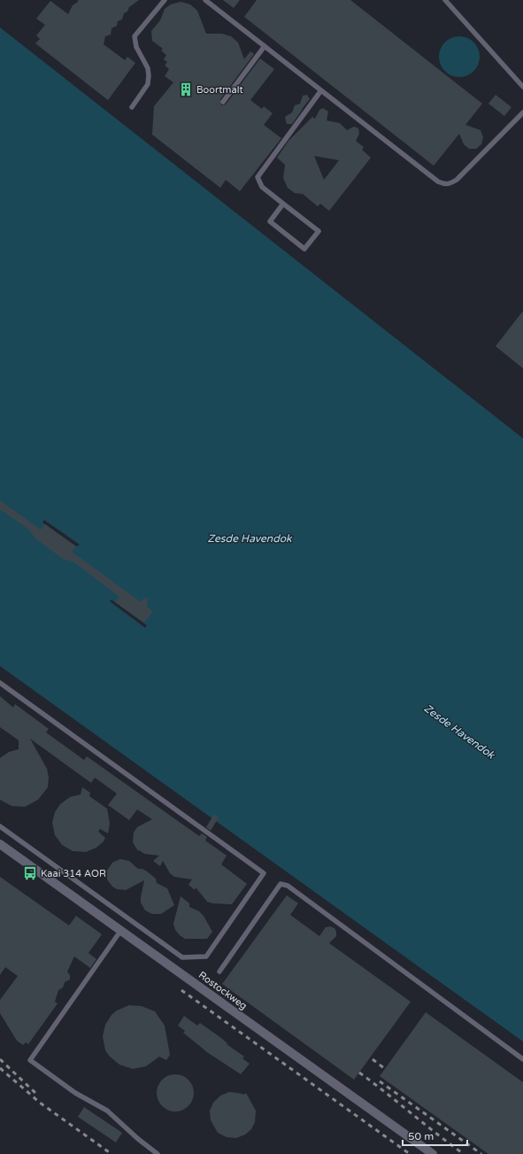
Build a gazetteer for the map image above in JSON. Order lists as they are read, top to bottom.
{
  "streets": {
    "street": ["Rostockweg"]
  },
  "water": ["Zesde Havendok"],
  "places": {
    "building": ["Boortmalt"],
    "bus stop": ["Kaai 314 AOR"]
  },
  "scale_bar": "50 m"
}
